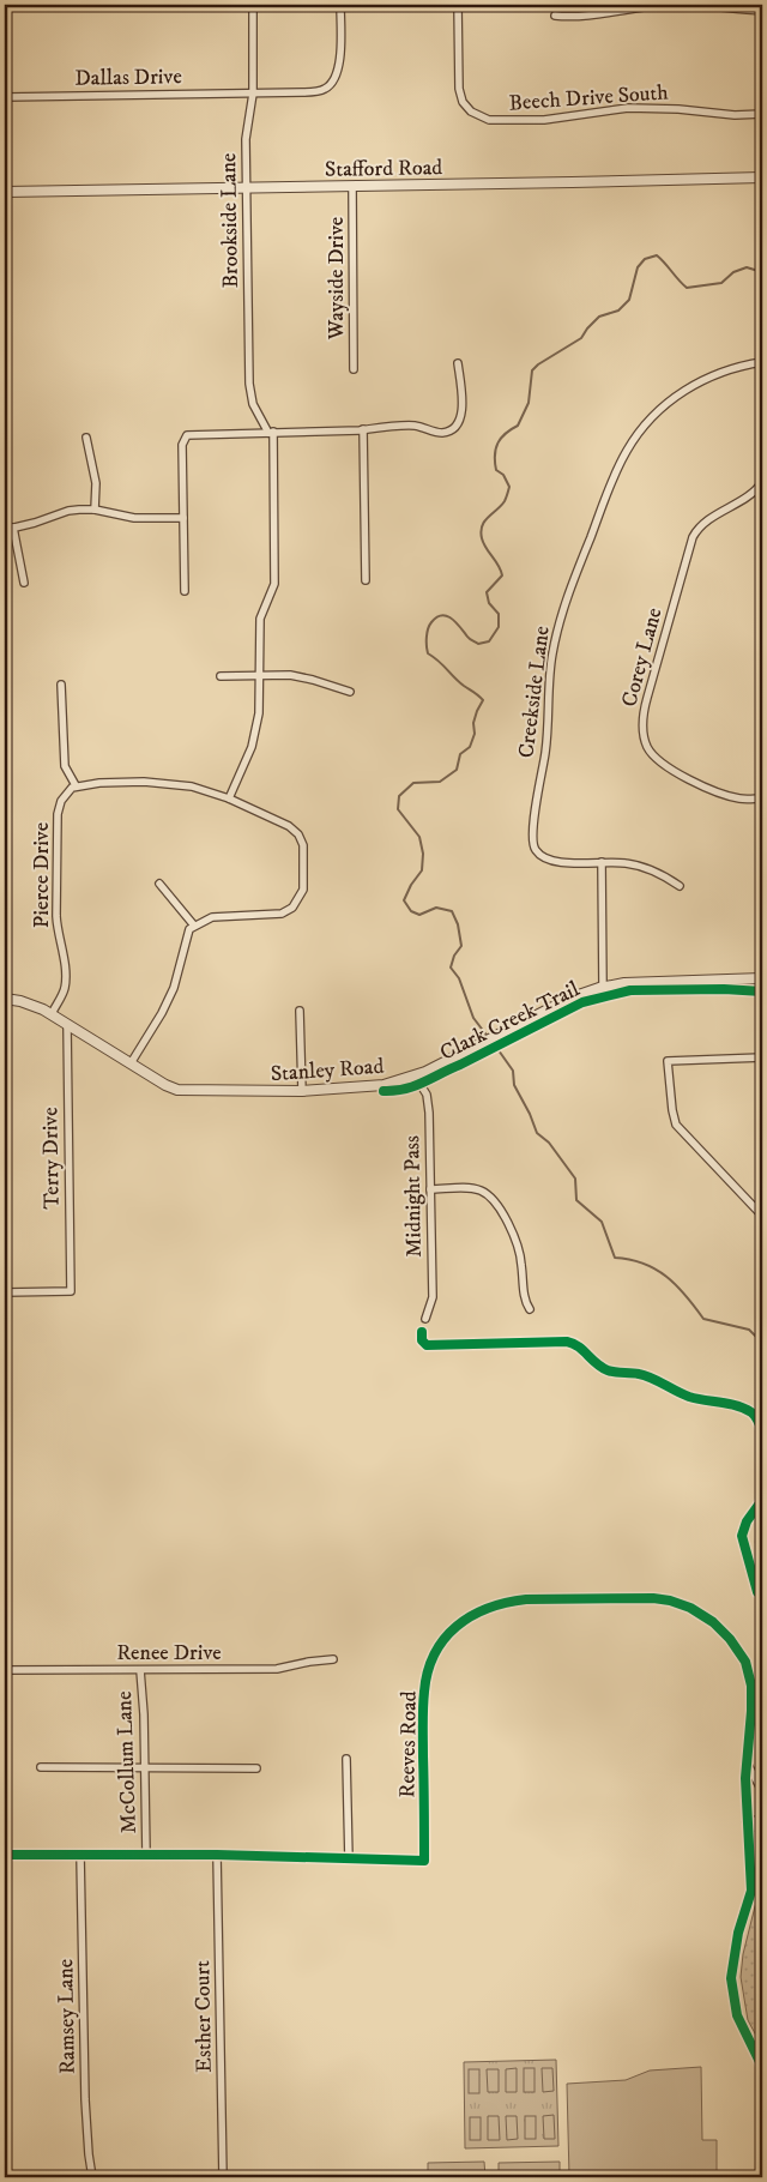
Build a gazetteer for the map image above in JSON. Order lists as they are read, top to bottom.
{
  "streets": {
    "street": [
      "Dallas Drive",
      "Beech Drive South",
      "Stafford Road",
      "Brookside Lane",
      "Wayside Drive",
      "Corey Lane",
      "Creekside Lane",
      "Pierce Drive",
      "Stanley Road",
      "Terry Drive",
      "Midnight Pass",
      "Renee Drive",
      "Reeves Road",
      "McCollum Lane",
      "Ramsey Lane",
      "Esther Court"
    ],
    "cycle path": ["Clark Creek Trail"]
  },
  "crossings": [
    ["Dallas Drive", "Brookside Lane"],
    ["Stafford Road", "Brookside Lane"],
    ["Stafford Road", "Wayside Drive"],
    ["Pierce Drive", "Stanley Road"],
    ["Stanley Road", "Terry Drive"],
    ["Stanley Road", "Midnight Pass"],
    ["Renee Drive", "McCollum Lane"],
    ["Reeves Road", "McCollum Lane"],
    ["Reeves Road", "Ramsey Lane"],
    ["Reeves Road", "Esther Court"]
  ]
}
